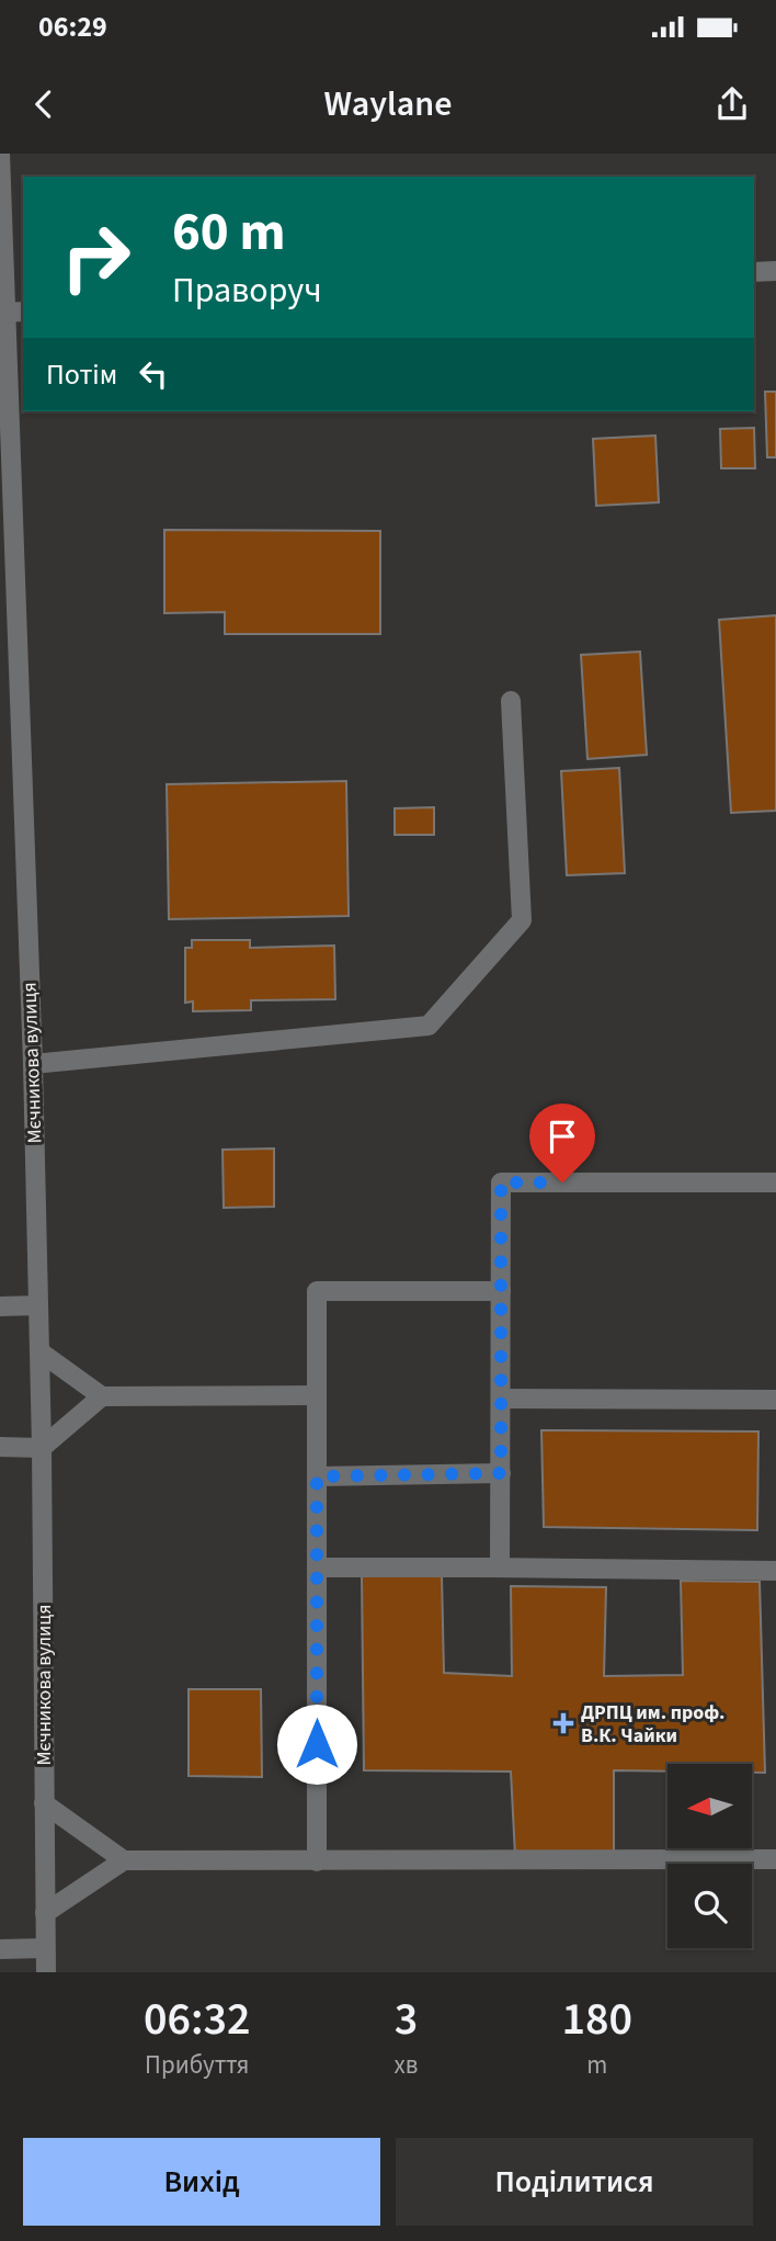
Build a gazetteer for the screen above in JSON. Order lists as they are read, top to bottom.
{
  "streets": {
    "street": ["Мєчникова вулиця"]
  },
  "places": {
    "health": ["ДРПЦ им. проф. В.К. Чайки"]
  },
  "north": "left",
  "page": {
    "status": "06:29",
    "header": "Waylane",
    "turn": ["60 m", "Праворуч"],
    "then": "Потім",
    "eta": [
      "06:32",
      "Прибуття",
      "3",
      "хв",
      "180",
      "m"
    ],
    "buttons": ["Вихід", "Поділитися"]
  }
}
